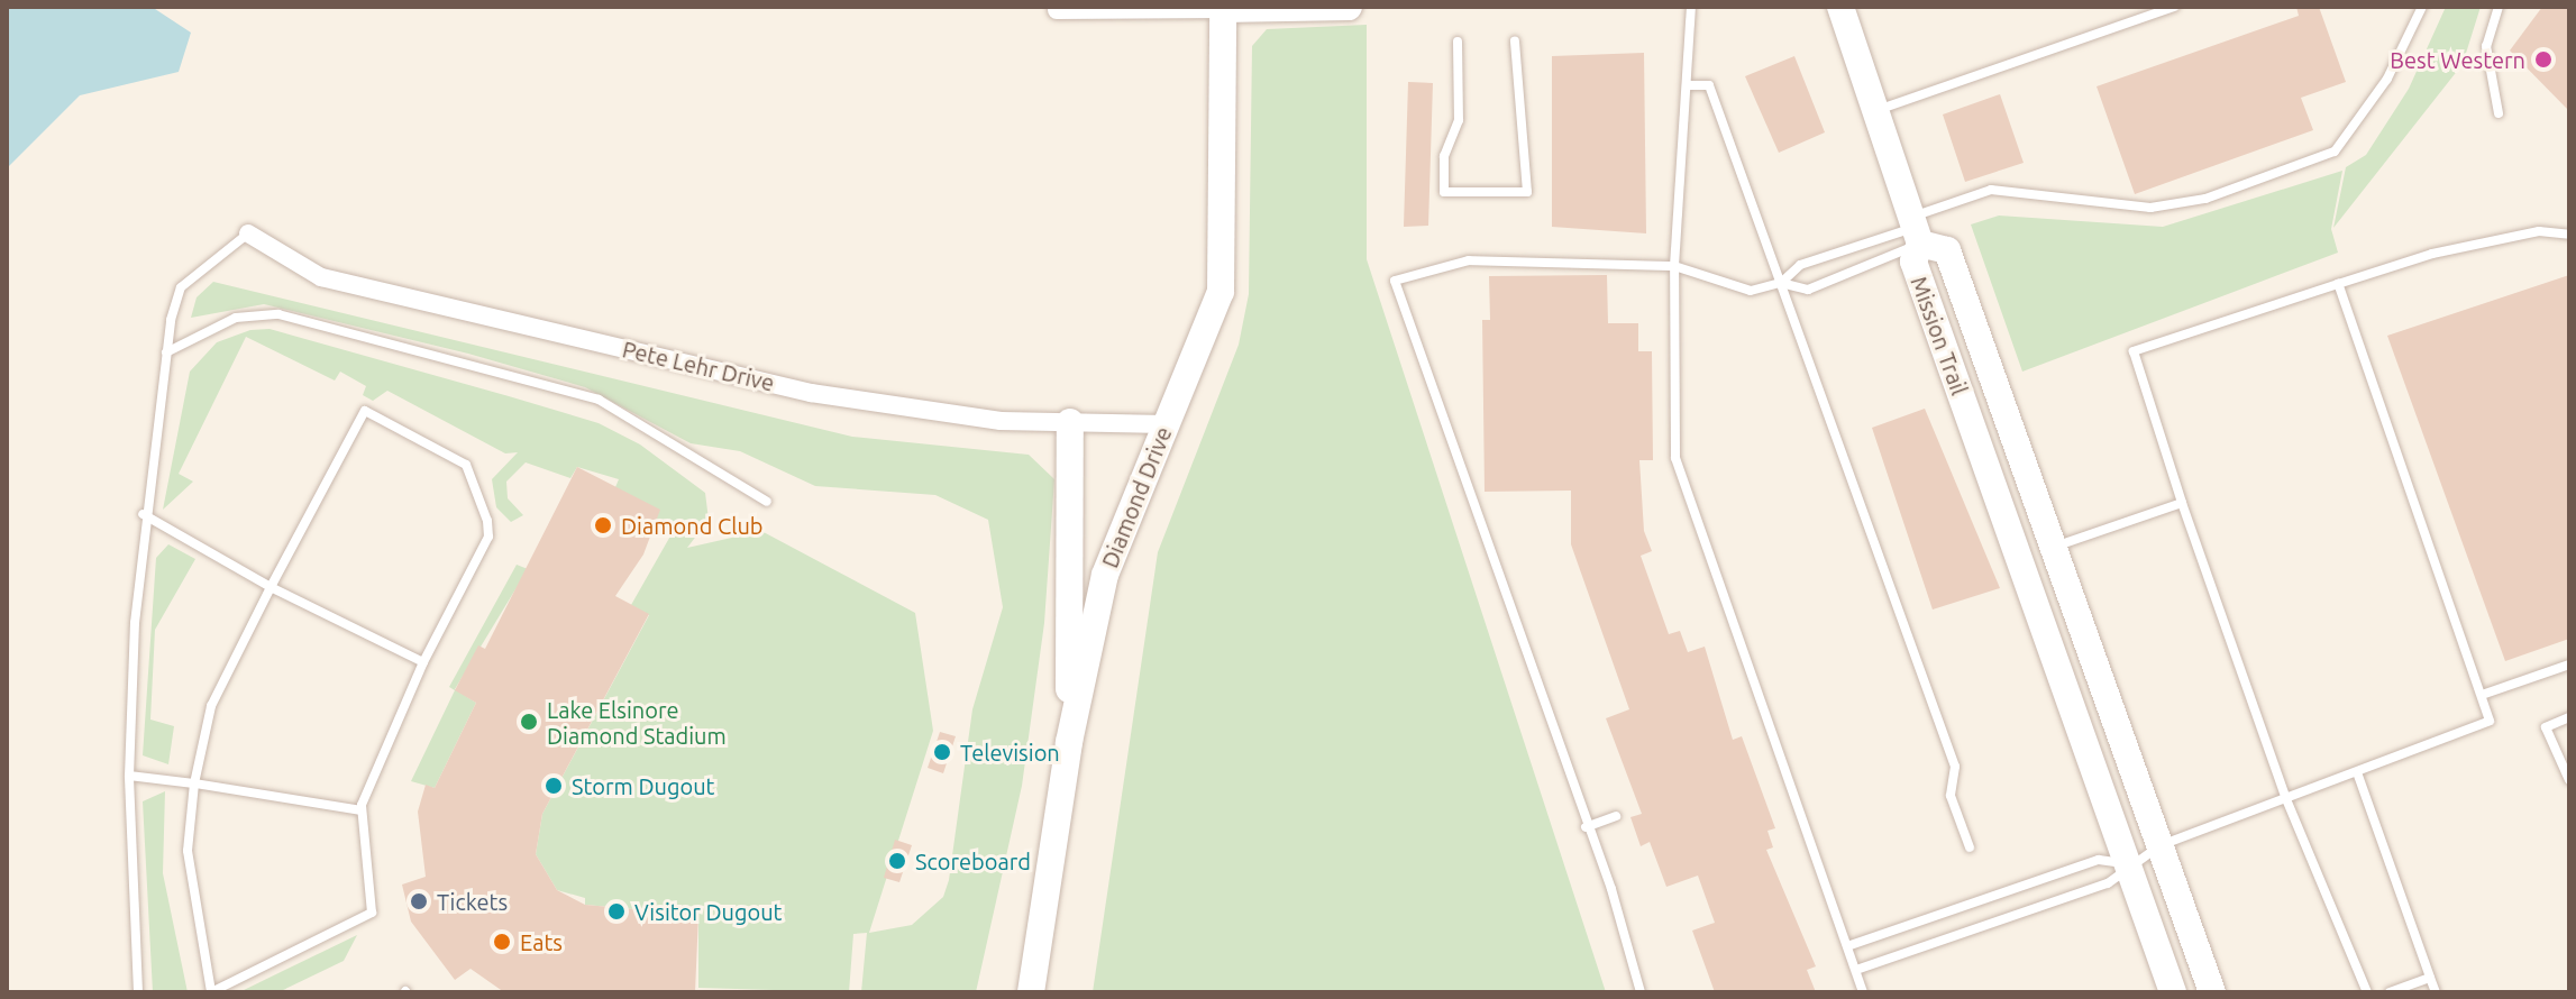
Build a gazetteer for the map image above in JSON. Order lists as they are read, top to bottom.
{
  "streets": {
    "main road": ["Mission Trail", "Diamond Drive"],
    "street": ["Pete Lehr Drive"]
  },
  "crossings": [
    ["Pete Lehr Drive", "Diamond Drive"]
  ],
  "places": [
    "Best Western",
    "Diamond Club",
    "Lake Elsinore Diamond Stadium",
    "Television",
    "Storm Dugout",
    "Scoreboard",
    "Tickets",
    "Visitor Dugout",
    "Eats"
  ]
}
